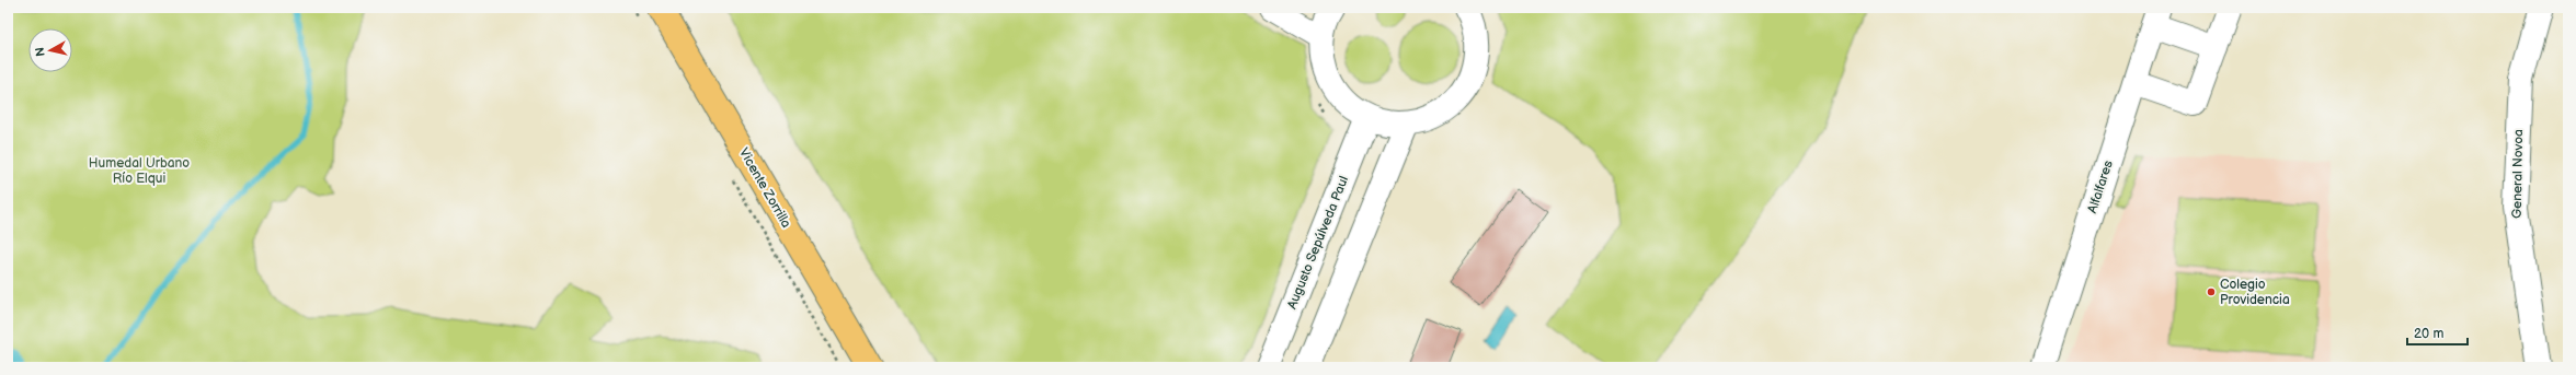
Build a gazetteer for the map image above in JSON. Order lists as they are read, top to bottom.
{
  "streets": {
    "main road": ["Vicente Zorrilla"],
    "street": ["General Novoa", "Alfalfares", "Augusto Sepúlveda Paul"]
  },
  "parks": ["Humedal Urbano Río Elqui"],
  "places": ["Colegio Providencia"],
  "scale_bar": "20 m",
  "north": "left"
}
